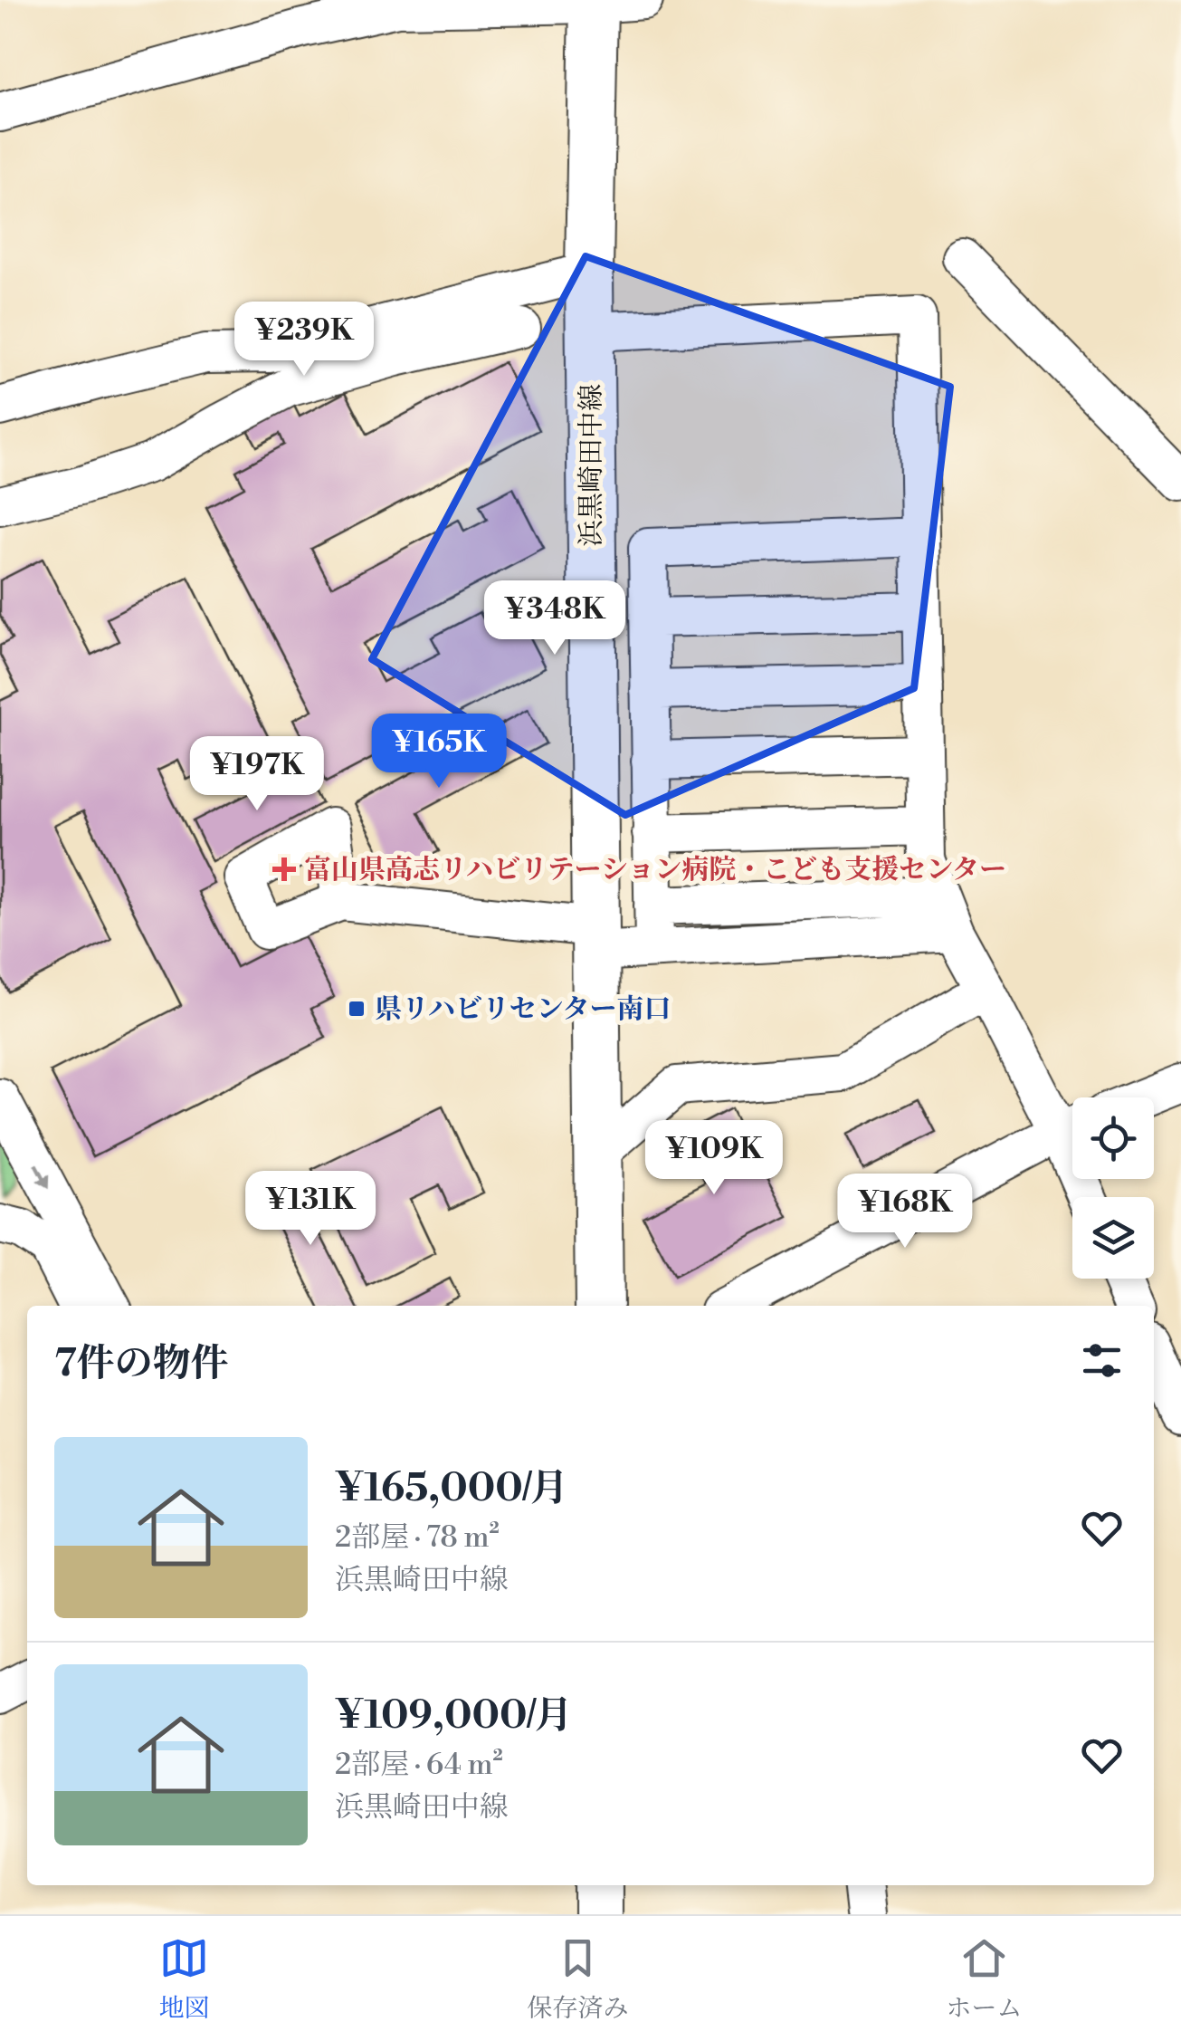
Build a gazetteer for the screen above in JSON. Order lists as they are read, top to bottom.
{
  "streets": {
    "main road": ["浜黒崎田中線"]
  },
  "places": {
    "health": ["富山県高志リハビリテーション病院・こども支援センター"],
    "transit": ["県リハビリセンター南口"]
  },
  "page": {
    "price": [
      "¥239K",
      "¥348K",
      "¥165K",
      "¥197K",
      "¥109K",
      "¥131K",
      "¥168K"
    ],
    "heading": "7件の物件",
    "list": [
      {
        "name": "¥165,000/月",
        "note": "2部屋 · 78 m² · 浜黒崎田中線"
      },
      {
        "name": "¥109,000/月",
        "note": "2部屋 · 64 m² · 浜黒崎田中線"
      }
    ],
    "tabs": ["地図", "保存済み", "ホーム"]
  }
}
